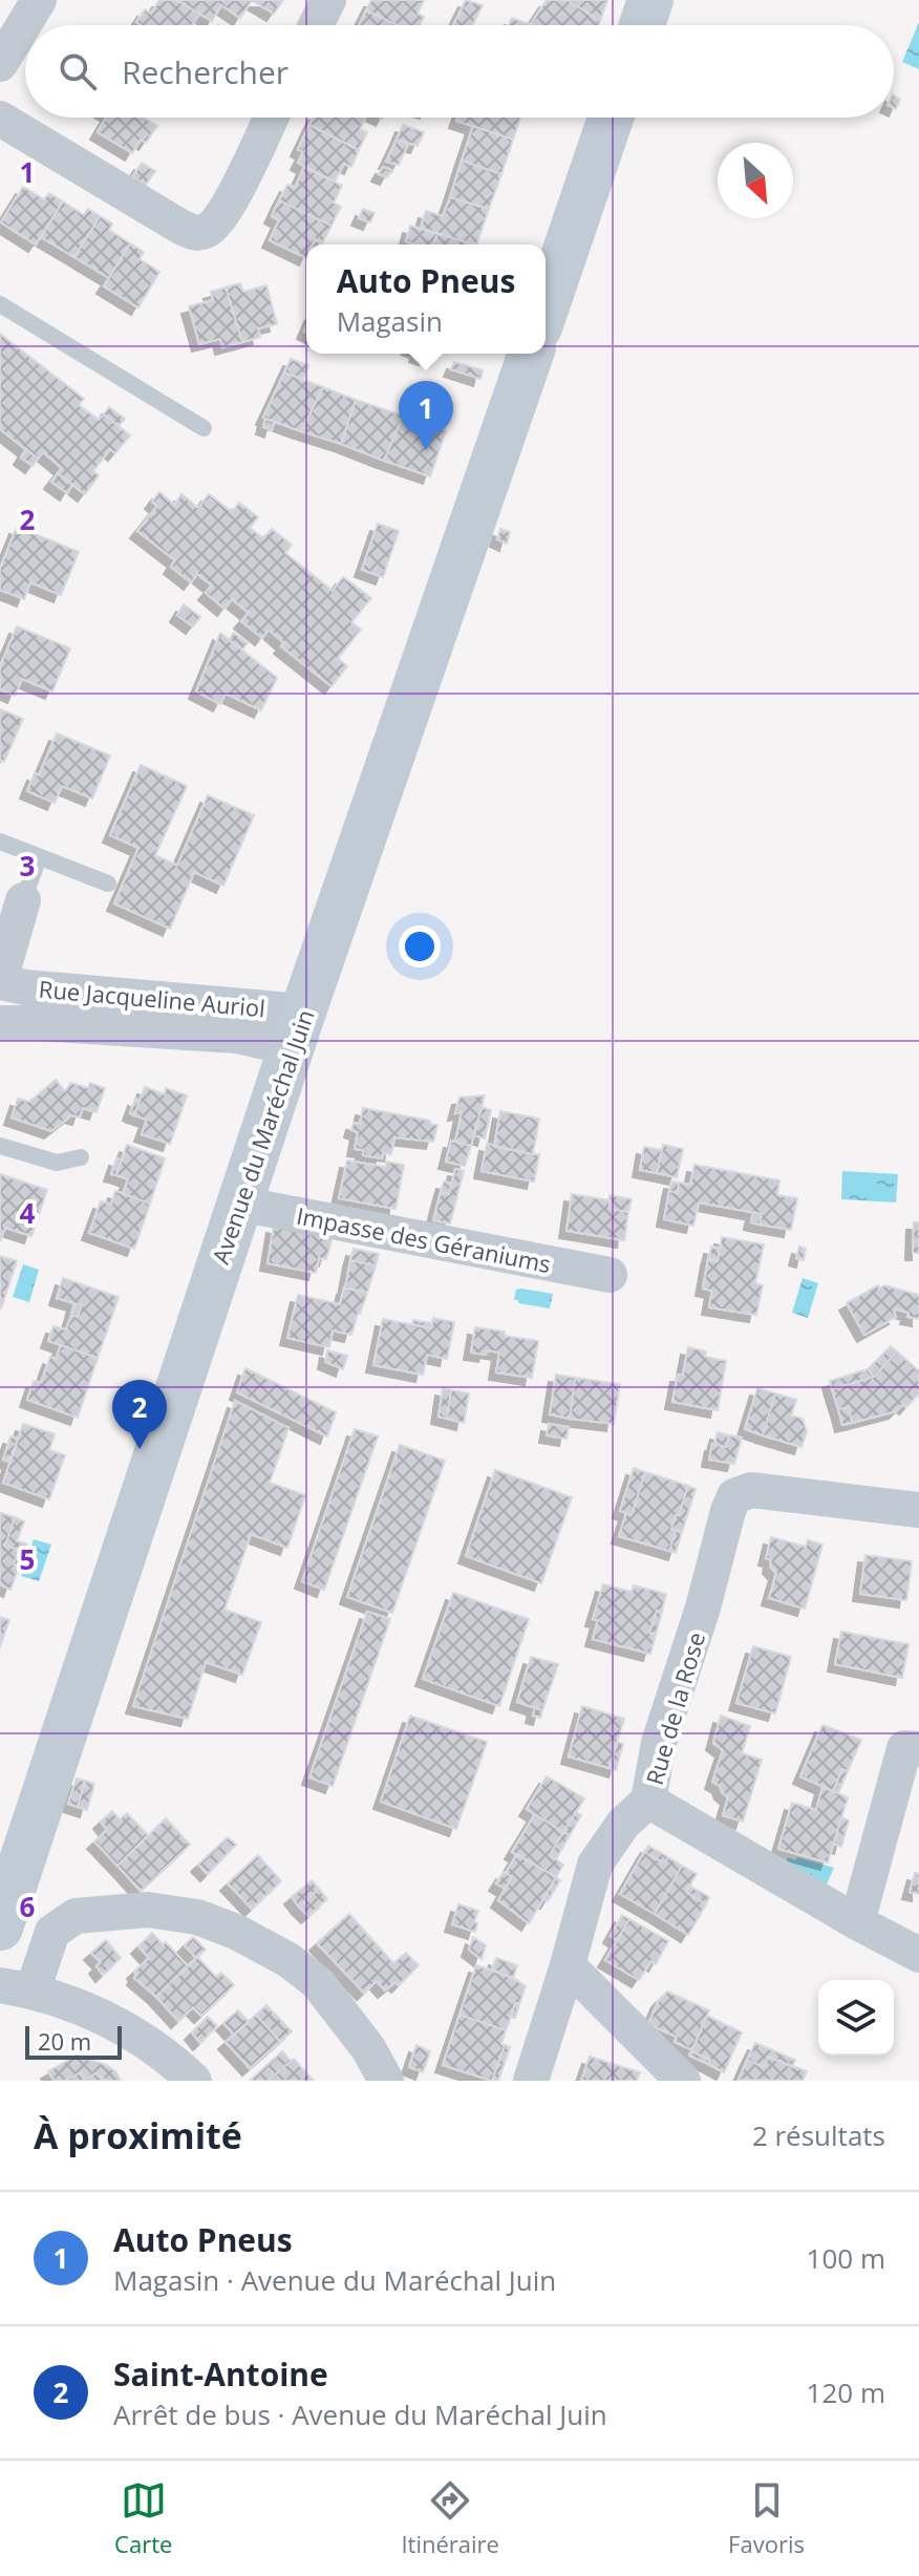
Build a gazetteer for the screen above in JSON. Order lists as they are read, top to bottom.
{
  "streets": {
    "main road": ["Avenue du Maréchal Juin"],
    "street": ["Rue Jacqueline Auriol", "Impasse des Géraniums", "Rue de la Rose"]
  },
  "crossings": [
    ["Rue Jacqueline Auriol", "Avenue du Maréchal Juin"],
    ["Avenue du Maréchal Juin", "Impasse des Géraniums"]
  ],
  "scale_bar": "20 m",
  "north": "bottom right",
  "page": {
    "search": "Rechercher",
    "popup": ["Auto Pneus", "Magasin"],
    "pins": ["1", "2"],
    "scale": "20 m",
    "heading": ["À proximité", "2 résultats"],
    "list": [
      {
        "mark": "1",
        "name": "Auto Pneus",
        "note": "Magasin · Avenue du Maréchal Juin",
        "value": "100 m"
      },
      {
        "mark": "2",
        "name": "Saint-Antoine",
        "note": "Arrêt de bus · Avenue du Maréchal Juin",
        "value": "120 m"
      }
    ],
    "nav": ["Carte", "Itinéraire", "Favoris"]
  },
  "grid": {
    "rows": [
      "1",
      "2",
      "3",
      "4",
      "5",
      "6"
    ]
  }
}
